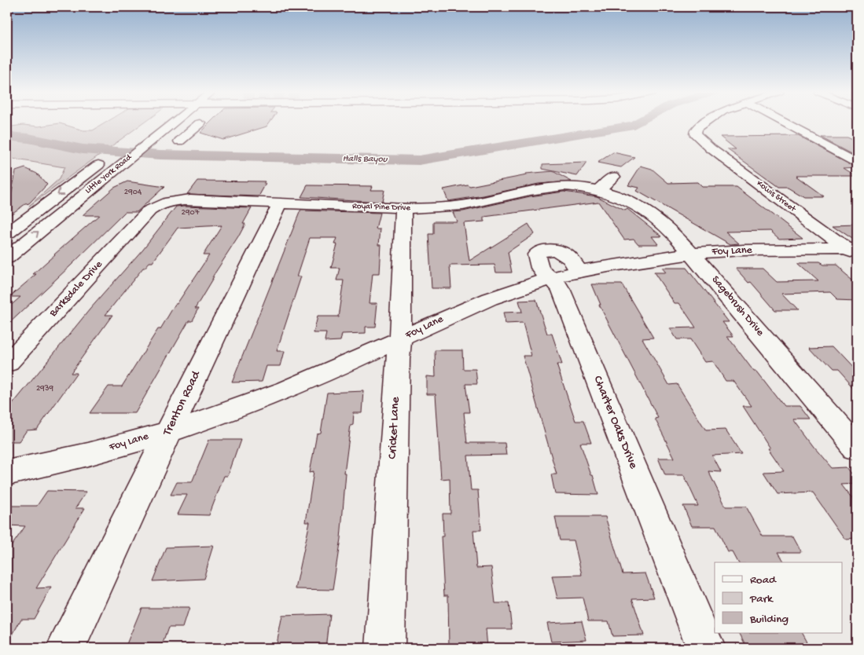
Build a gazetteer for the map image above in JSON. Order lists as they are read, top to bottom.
{
  "streets": {
    "street": [
      "Little York Road",
      "Kowis Street",
      "Royal Pine Drive",
      "Foy Lane",
      "Barksdale Drive",
      "Sagebrush Drive",
      "Trenton Road",
      "Charter Oaks Drive",
      "Cricket Lane"
    ]
  },
  "crossings": [
    ["Kowis Street", "Foy Lane"],
    ["Royal Pine Drive", "Barksdale Drive"],
    ["Royal Pine Drive", "Sagebrush Drive"],
    ["Royal Pine Drive", "Trenton Road"],
    ["Royal Pine Drive", "Cricket Lane"],
    ["Foy Lane", "Sagebrush Drive"],
    ["Foy Lane", "Trenton Road"],
    ["Foy Lane", "Charter Oaks Drive"],
    ["Foy Lane", "Cricket Lane"]
  ],
  "water": ["Halls Bayou"],
  "house_numbers": ["2904", "2907", "2939"],
  "legend": ["Road", "Park", "Building"]
}
